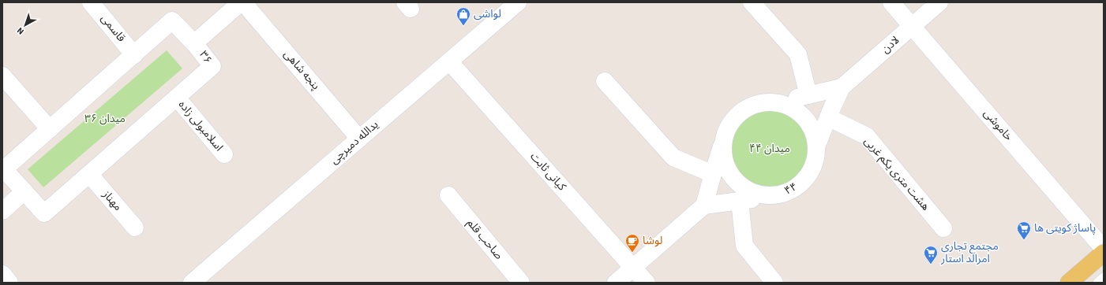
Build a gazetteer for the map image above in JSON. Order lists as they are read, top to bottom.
{
  "streets": {
    "street": [
      "قاسمی",
      "لادن",
      "۳۶",
      "پنجه شاهی",
      "خاموشی",
      "اسلامبولی زاده",
      "یدالله دمیرچی",
      "کیانی ثابت",
      "هشت متری یکم غربی",
      "۴۴",
      "مهناز",
      "صاحب قلم"
    ]
  },
  "crossings": [
    ["قاسمی", "۳۶"],
    ["لادن", "خاموشی"],
    ["۳۶", "اسلامبولی زاده"],
    ["۳۶", "مهناز"],
    ["پنجه شاهی", "یدالله دمیرچی"],
    ["یدالله دمیرچی", "کیانی ثابت"]
  ],
  "parks": ["میدان ۳۶", "میدان ۴۴"],
  "places": {
    "shop": ["لواشی"],
    "supermarket": ["پاساژ کویتی ها", "مجتمع تجاری امرالد استار"],
    "cafe": ["لوشا"]
  },
  "north": "bottom left"
}
